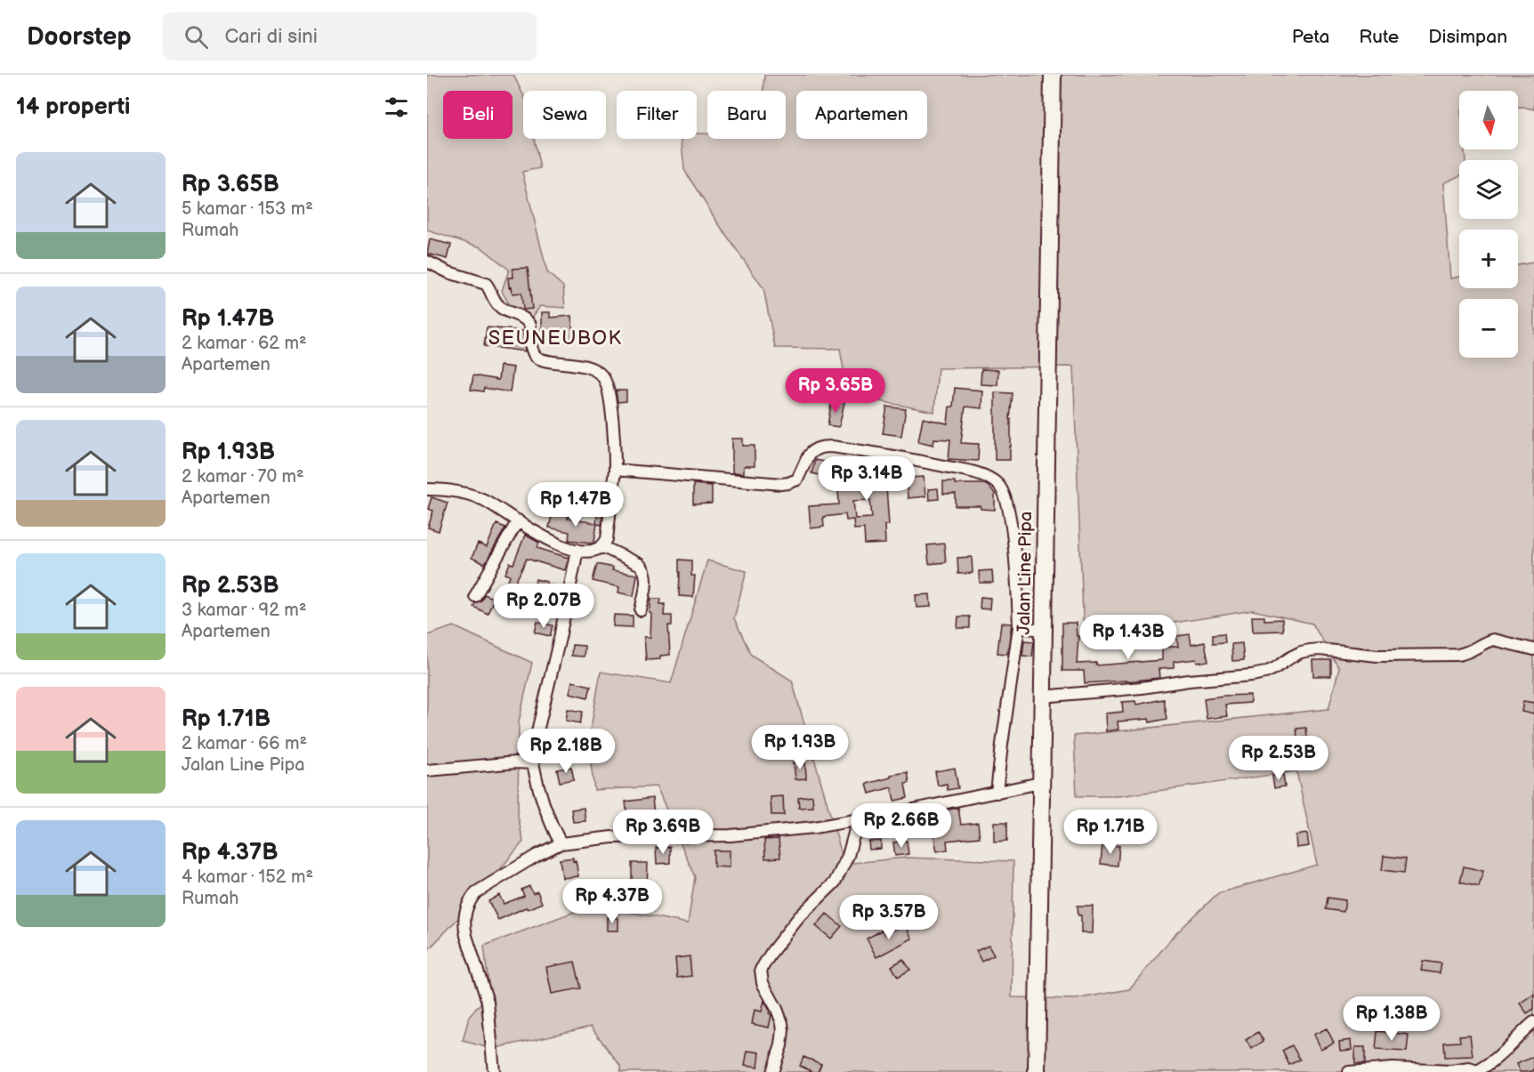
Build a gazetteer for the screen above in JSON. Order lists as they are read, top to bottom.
{
  "streets": {
    "main road": ["Jalan Line Pipa"]
  },
  "districts": ["SEUNEUBOK"],
  "north": "bottom",
  "page": {
    "header": "Doorstep",
    "search": "Cari di sini",
    "nav": ["Peta", "Rute", "Disimpan"],
    "heading": "14 properti",
    "map_buttons": ["+", "−"],
    "chip": [
      "Beli",
      "Sewa",
      "Filter",
      "Baru",
      "Apartemen"
    ],
    "list": [
      {
        "name": "Rp 3.65B",
        "note": "5 kamar · 153 m² · Rumah"
      },
      {
        "name": "Rp 1.47B",
        "note": "2 kamar · 62 m² · Apartemen"
      },
      {
        "name": "Rp 1.93B",
        "note": "2 kamar · 70 m² · Apartemen"
      },
      {
        "name": "Rp 2.53B",
        "note": "3 kamar · 92 m² · Apartemen"
      },
      {
        "name": "Rp 1.71B",
        "note": "2 kamar · 66 m² · Jalan Line Pipa"
      },
      {
        "name": "Rp 4.37B",
        "note": "4 kamar · 152 m² · Rumah"
      }
    ],
    "price": [
      "Rp 3.65B",
      "Rp 3.14B",
      "Rp 1.47B",
      "Rp 2.07B",
      "Rp 1.43B",
      "Rp 1.93B",
      "Rp 2.18B",
      "Rp 2.53B",
      "Rp 2.66B",
      "Rp 3.69B",
      "Rp 1.71B",
      "Rp 4.37B",
      "Rp 3.57B",
      "Rp 1.38B"
    ]
  }
}
